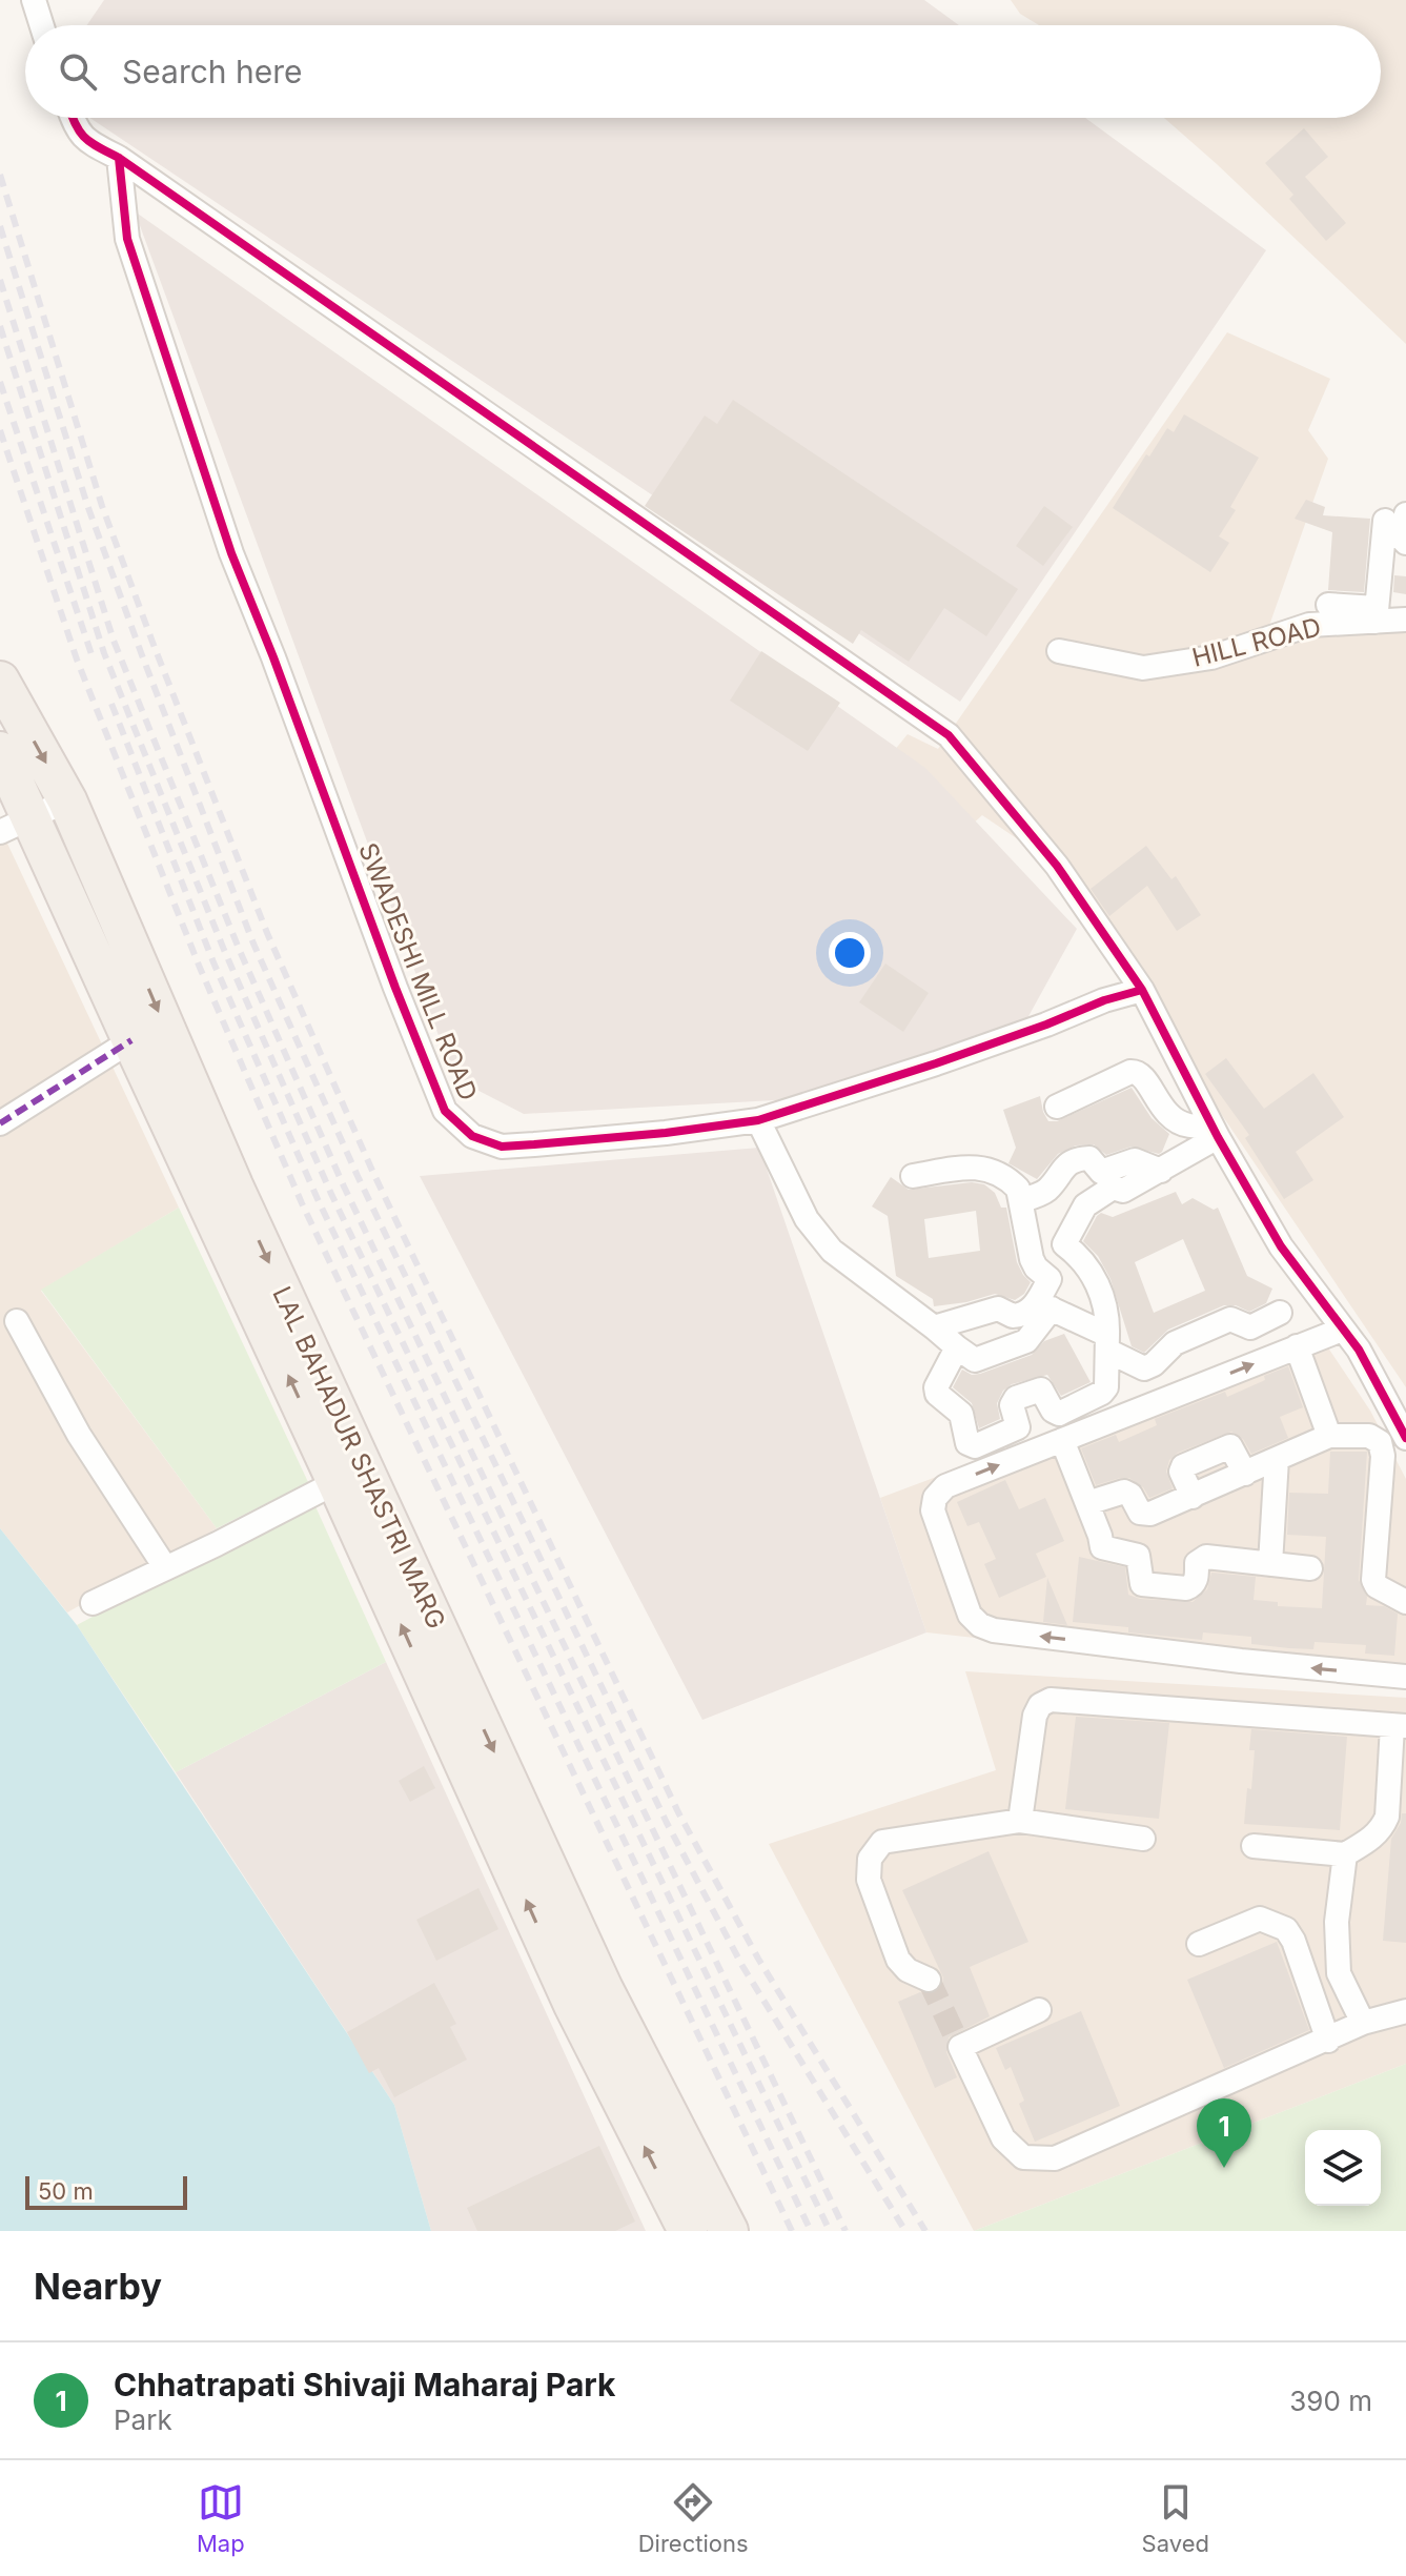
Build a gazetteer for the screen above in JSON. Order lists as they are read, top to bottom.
{
  "streets": {
    "main road": ["LAL BAHADUR SHASTRI MARG"],
    "street": ["HILL ROAD", "SWADESHI MILL ROAD"]
  },
  "scale_bar": "50 m",
  "page": {
    "search": "Search here",
    "pins": "1",
    "scale": "50 m",
    "heading": "Nearby",
    "list": [
      {
        "mark": "1",
        "name": "Chhatrapati Shivaji Maharaj Park",
        "note": "Park",
        "value": "390 m"
      }
    ],
    "nav": ["Map", "Directions", "Saved"]
  }
}
